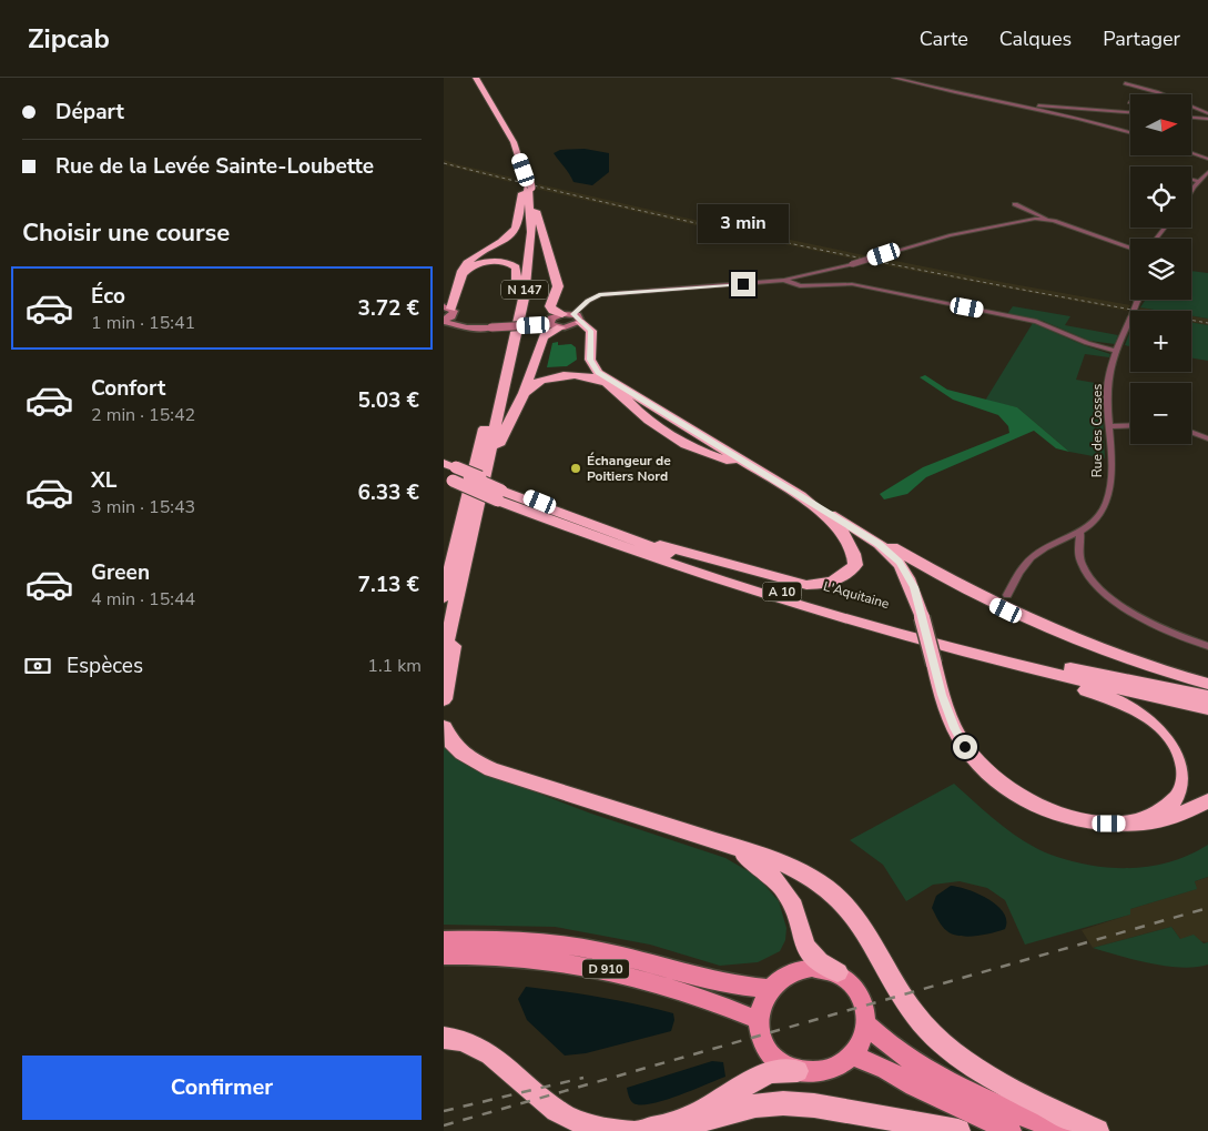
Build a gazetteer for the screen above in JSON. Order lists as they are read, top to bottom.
{
  "streets": {
    "highway": ["N 147", "A 10", "L'Aquitaine"],
    "main road": ["D 910"],
    "street": ["Rue des Cosses"]
  },
  "places": ["Échangeur de Poitiers Nord"],
  "north": "right",
  "page": {
    "header": "Zipcab",
    "nav": ["Carte", "Calques", "Partager"],
    "banner": ["Départ", "Rue de la Levée Sainte-Loubette"],
    "map_buttons": ["+", "−"],
    "heading": "Choisir une course",
    "bubble": "3 min",
    "list": [
      {
        "name": "Éco",
        "note": "1 min · 15:41",
        "value": "3.72 €"
      },
      {
        "name": "Confort",
        "note": "2 min · 15:42",
        "value": "5.03 €"
      },
      {
        "name": "XL",
        "note": "3 min · 15:43",
        "value": "6.33 €"
      },
      {
        "name": "Green",
        "note": "4 min · 15:44",
        "value": "7.13 €"
      }
    ],
    "pay": ["Espèces", "1.1 km"],
    "buttons": "Confirmer"
  }
}
